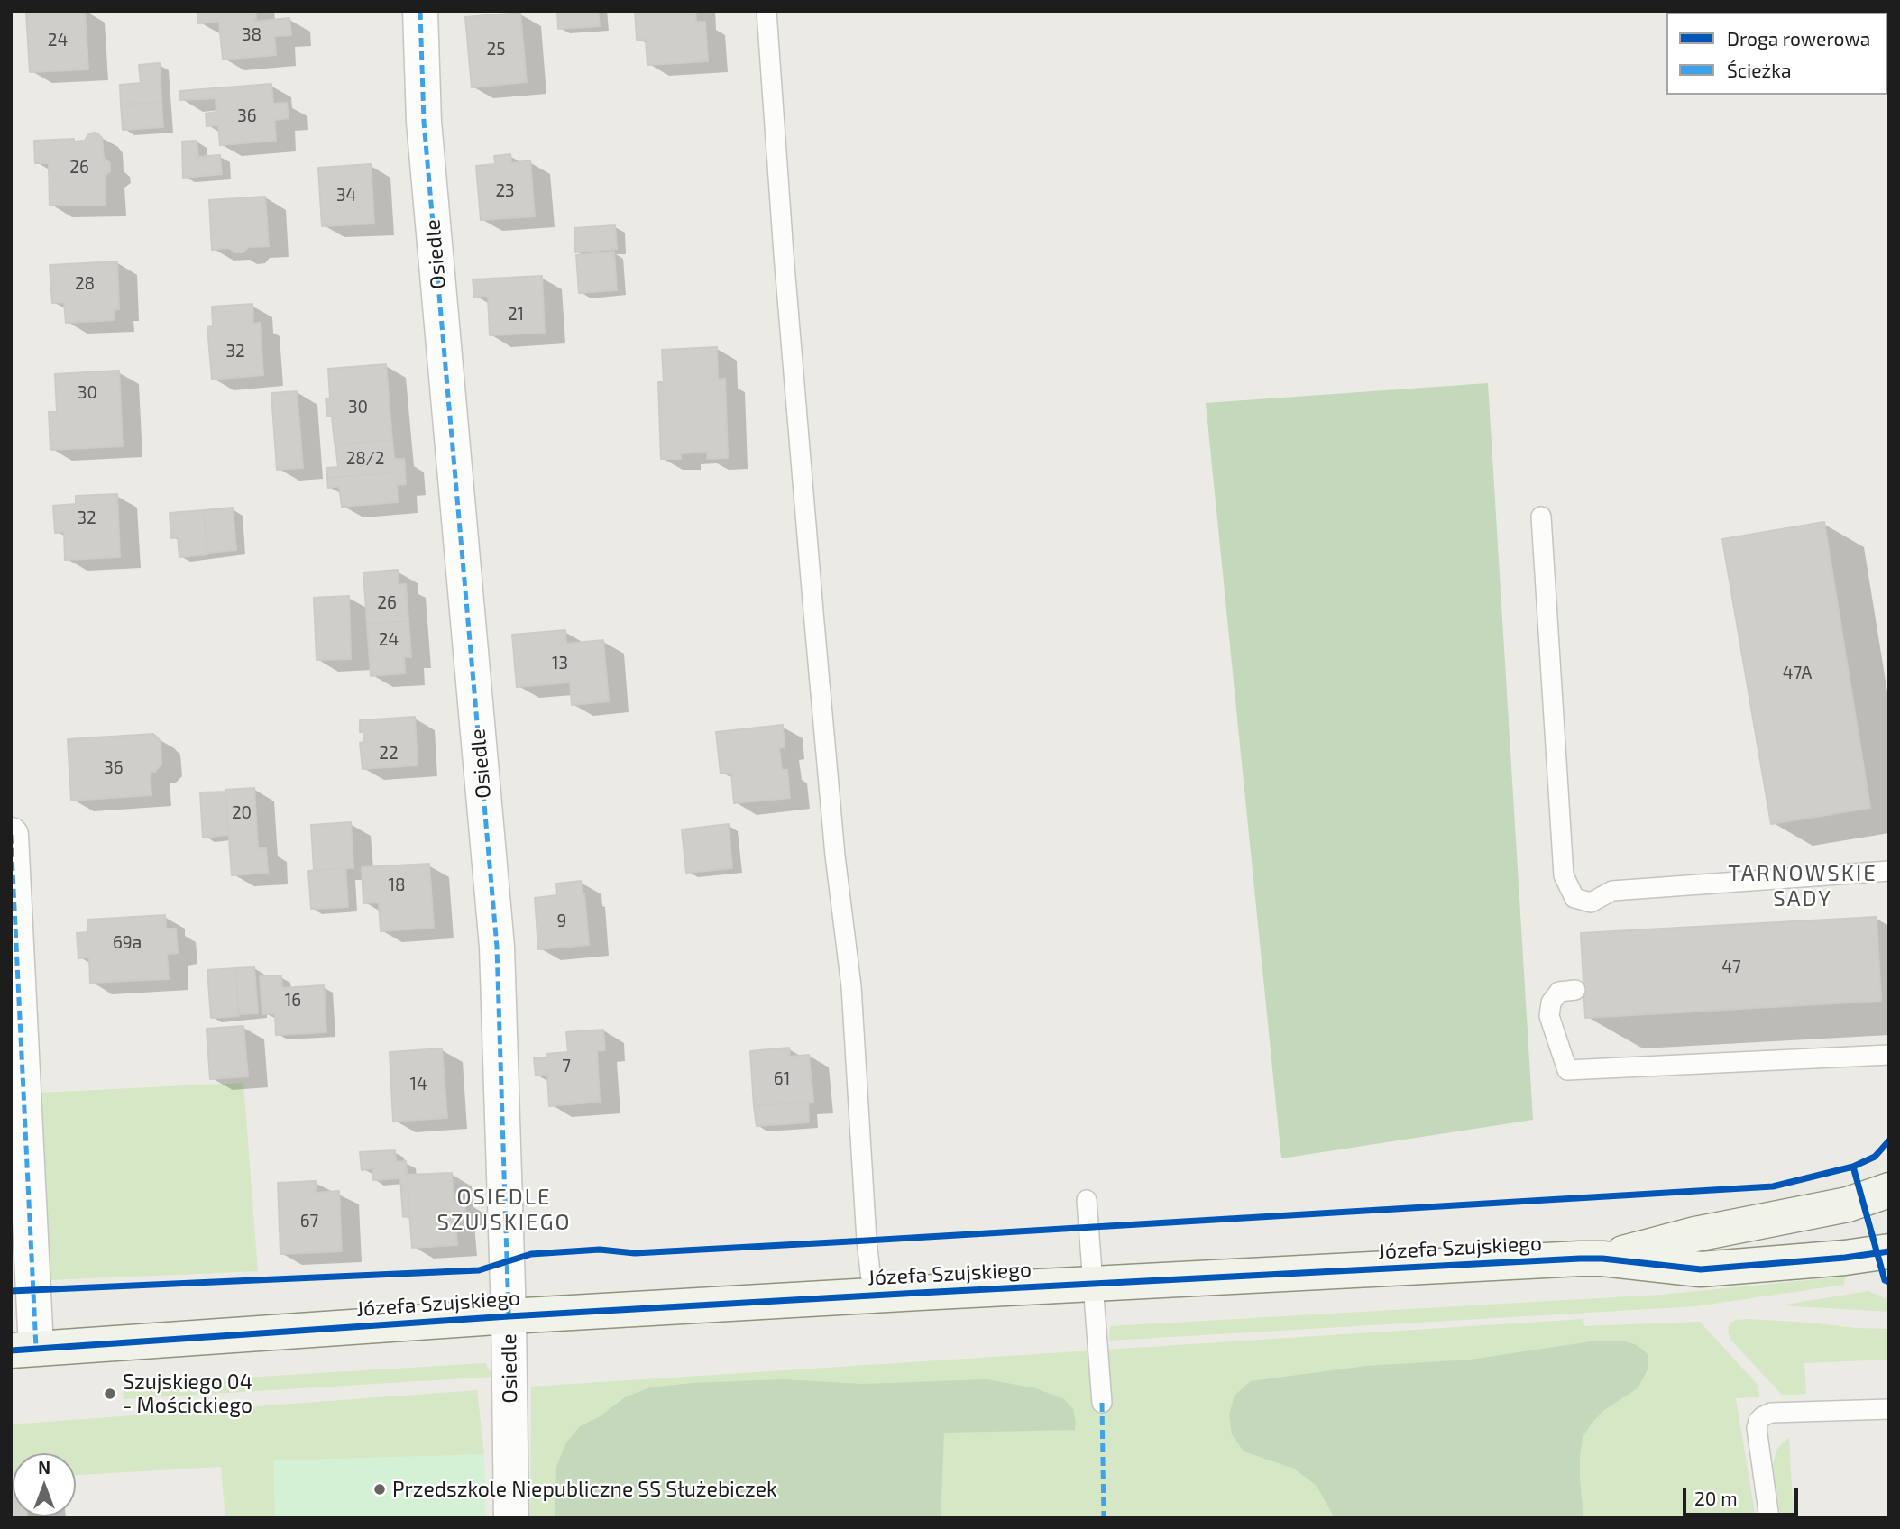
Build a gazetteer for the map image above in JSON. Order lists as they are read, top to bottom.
{
  "streets": {
    "street": ["Osiedle", "Józefa Szujskiego"]
  },
  "crossings": [
    ["Osiedle", "Józefa Szujskiego"]
  ],
  "districts": ["TARNOWSKIE SADY", "OSIEDLE SZUJSKIEGO"],
  "places": ["Szujskiego 04 - Mościckiego", "Przedszkole Niepubliczne SS Służebiczek"],
  "house_numbers": [
    "38",
    "24",
    "25",
    "36",
    "26",
    "23",
    "34",
    "28",
    "21",
    "32",
    "30",
    "30",
    "28/2",
    "32",
    "26",
    "24",
    "13",
    "47A",
    "22",
    "36",
    "20",
    "18",
    "9",
    "69a",
    "47",
    "16",
    "7",
    "61",
    "14",
    "67"
  ],
  "legend": ["Droga rowerowa", "Ścieżka"],
  "scale_bar": "20 m",
  "north": "top"
}
